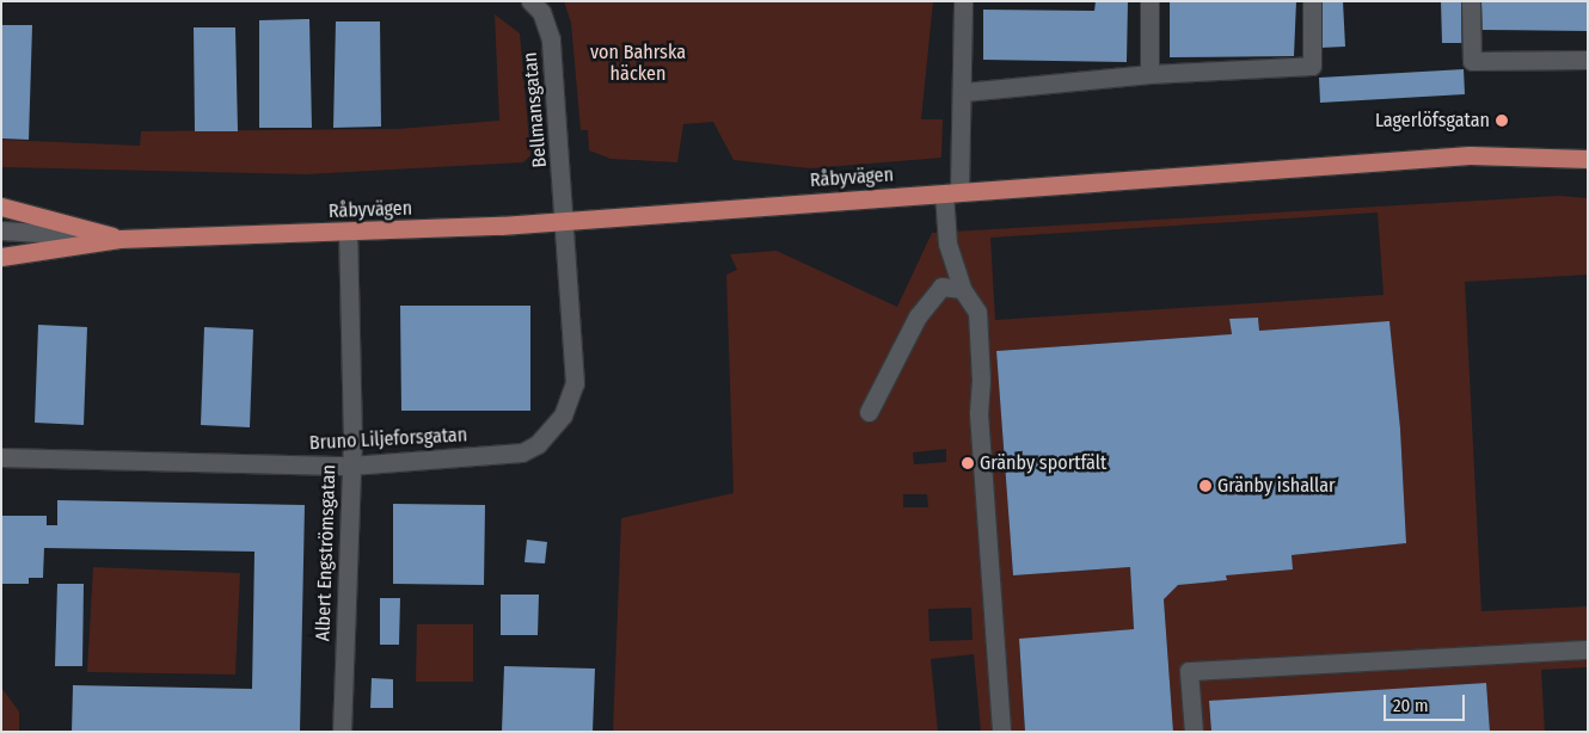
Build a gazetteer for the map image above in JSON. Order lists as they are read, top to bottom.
{
  "streets": {
    "main road": ["Råbyvägen"],
    "street": ["Bellmansgatan", "Bruno Liljeforsgatan", "Albert Engströmsgatan"]
  },
  "crossings": [
    ["Bellmansgatan", "Råbyvägen"],
    ["Bellmansgatan", "Bruno Liljeforsgatan"],
    ["Råbyvägen", "Bruno Liljeforsgatan"],
    ["Råbyvägen", "Albert Engströmsgatan"],
    ["Bruno Liljeforsgatan", "Albert Engströmsgatan"]
  ],
  "parks": ["von Bahrska häcken"],
  "places": ["Lagerlöfsgatan", "Gränby sportfält", "Gränby ishallar"],
  "scale_bar": "20 m"
}
